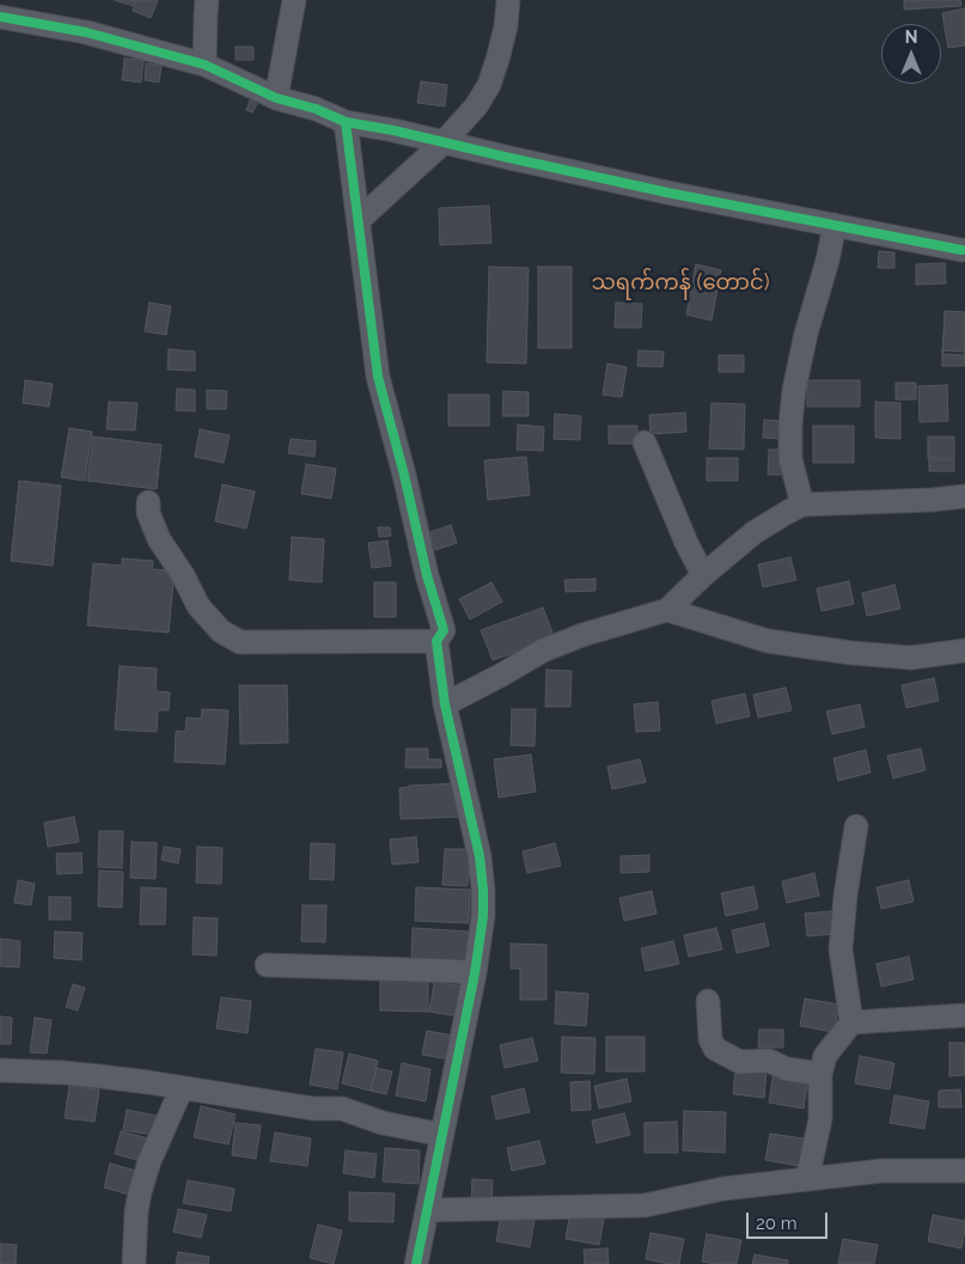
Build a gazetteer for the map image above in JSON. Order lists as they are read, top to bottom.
{
  "districts": ["သရက်ကန် (တောင်)"],
  "scale_bar": "20 m",
  "north": "top"
}
